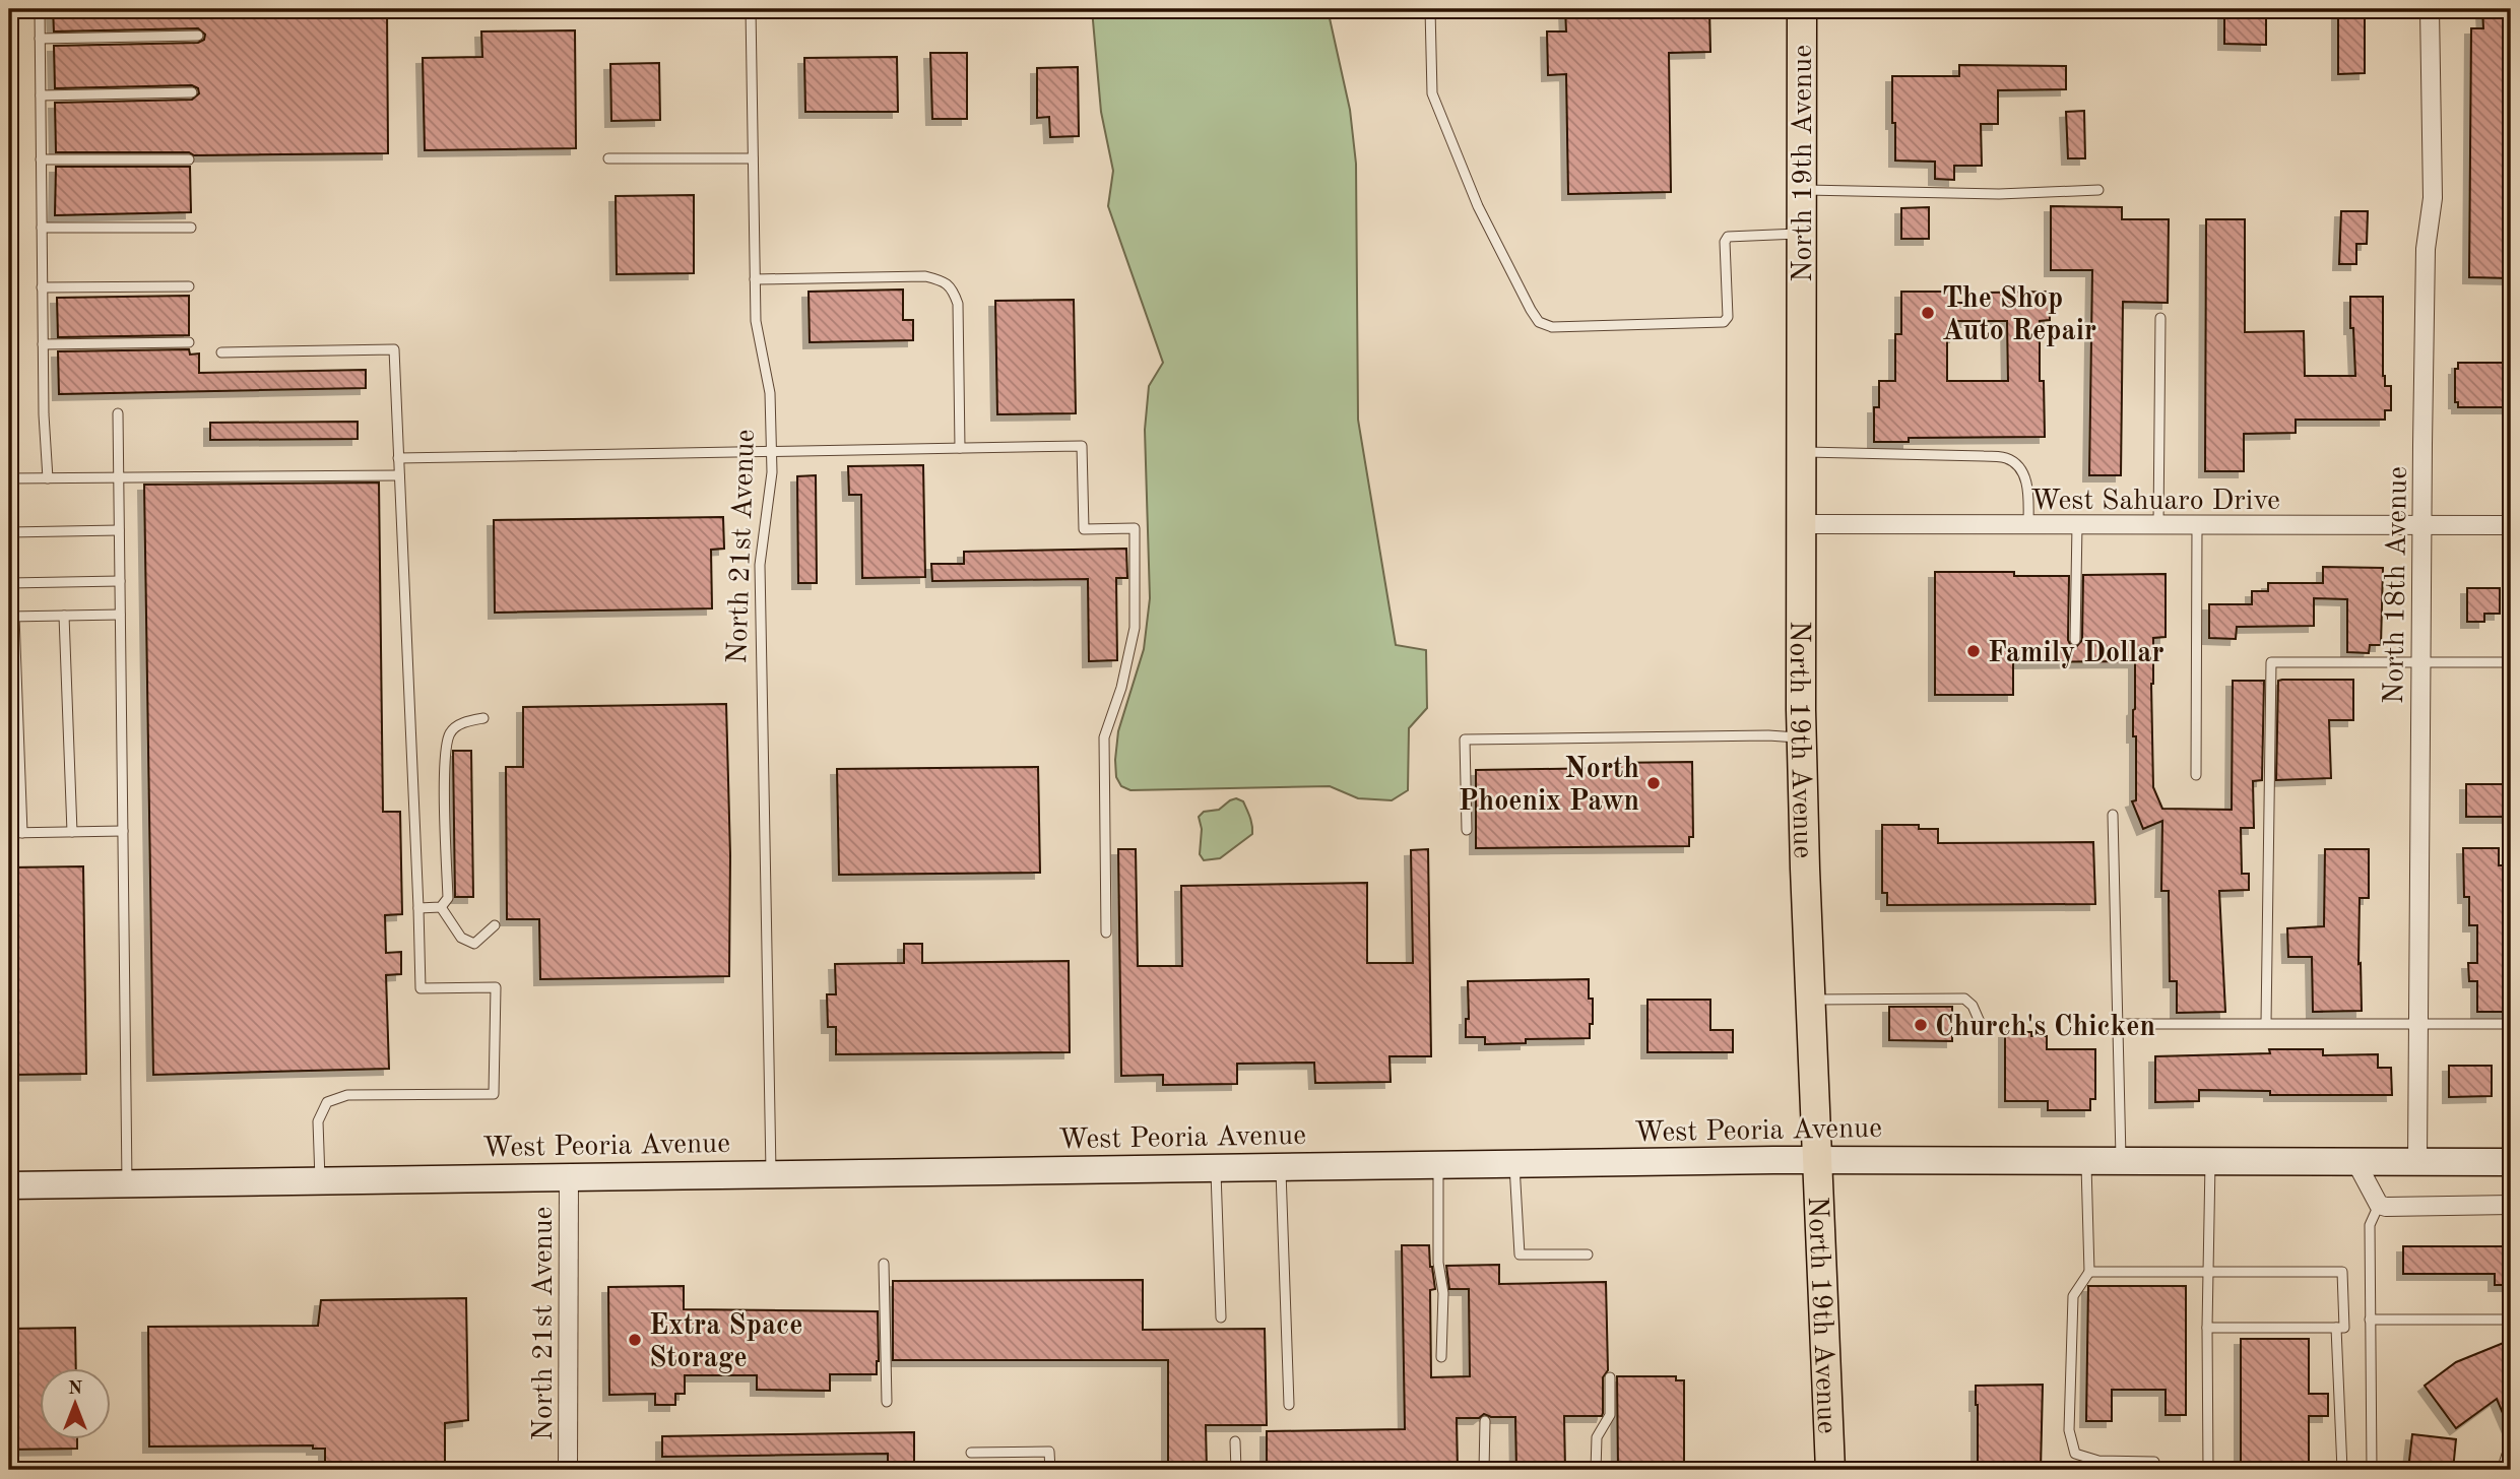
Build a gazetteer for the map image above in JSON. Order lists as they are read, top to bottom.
{
  "streets": {
    "main road": ["North 19th Avenue", "West Peoria Avenue"],
    "street": ["West Sahuaro Drive", "North 21st Avenue", "North 18th Avenue"]
  },
  "crossings": [
    ["North 19th Avenue", "West Sahuaro Drive"],
    ["North 19th Avenue", "West Peoria Avenue"],
    ["West Sahuaro Drive", "North 18th Avenue"],
    ["North 21st Avenue", "West Peoria Avenue"],
    ["North 18th Avenue", "West Peoria Avenue"]
  ],
  "places": [
    "The Shop Auto Repair",
    "Family Dollar",
    "North Phoenix Pawn",
    "Church's Chicken",
    "Extra Space Storage"
  ],
  "north": "top"
}
